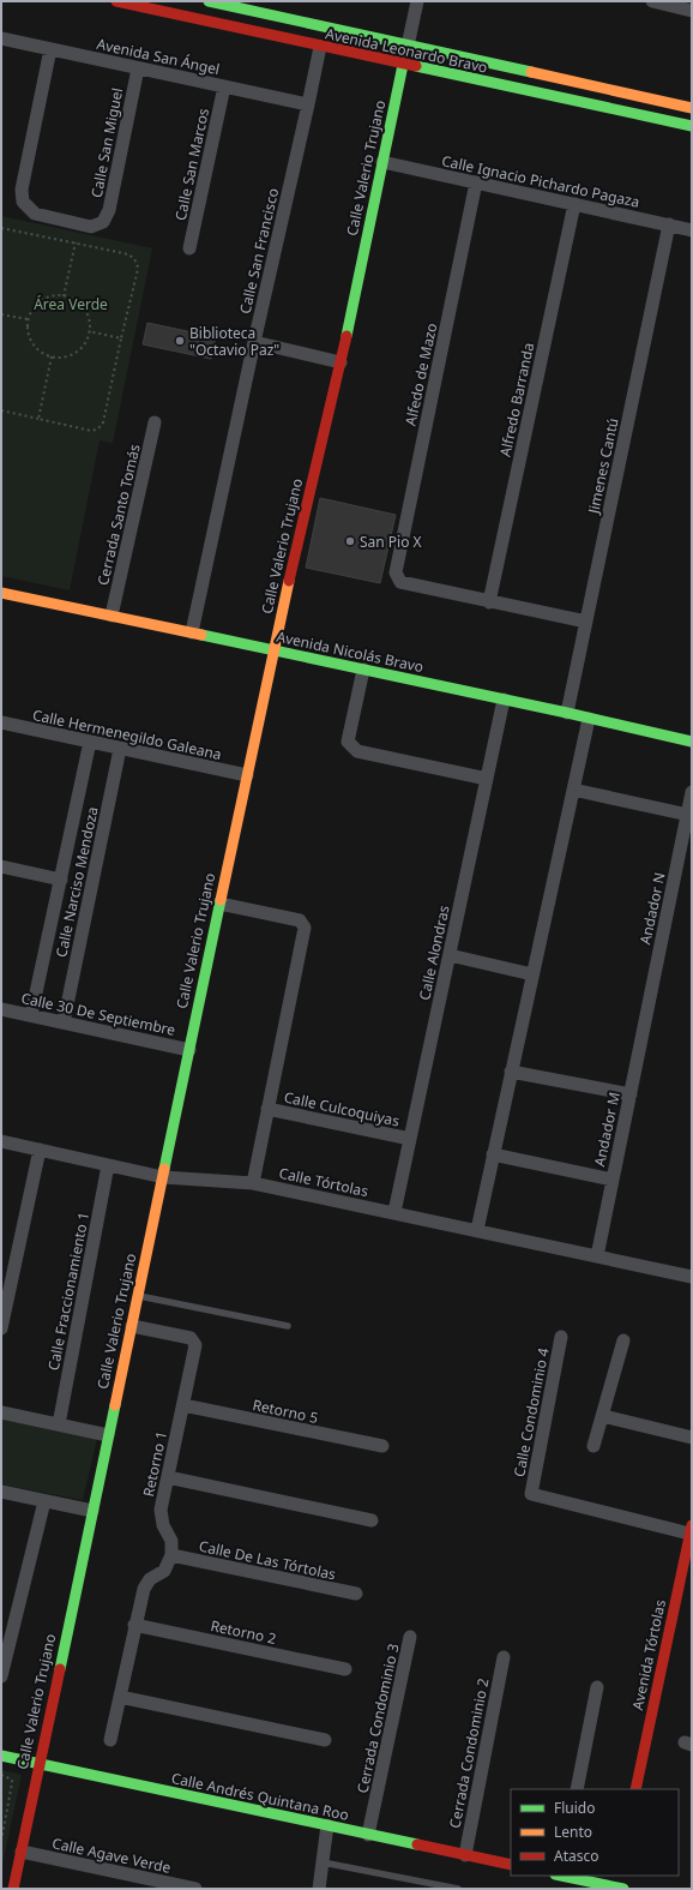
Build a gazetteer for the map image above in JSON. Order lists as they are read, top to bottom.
{
  "streets": {
    "street": [
      "Avenida Leonardo Bravo",
      "Avenida San Ángel",
      "Calle San Miguel",
      "Calle San Marcos",
      "Calle Valerio Trujano",
      "Calle Ignacio Pichardo Pagaza",
      "Calle San Francisco",
      "Alfedo de Mazo",
      "Alfredo Barranda",
      "Jimenes Cantú",
      "Cerrada Santo Tomás",
      "Avenida Nicolás Bravo",
      "Calle Hermenegildo Galeana",
      "Calle Narciso Mendoza",
      "Andador N",
      "Calle Alondras",
      "Calle 30 De Septiembre",
      "Calle Culcoquiyas",
      "Andador M",
      "Calle Tórtolas",
      "Calle Fraccionamiento 1",
      "Retorno 5",
      "Calle Condominio 4",
      "Retorno 1",
      "Calle De Las Tórtolas",
      "Retorno 2",
      "Avenida Tórtolas",
      "Cerrada Condominio 3",
      "Cerrada Condominio 2",
      "Calle Andrés Quintana Roo",
      "Calle Agave Verde"
    ]
  },
  "crossings": [
    ["Avenida Leonardo Bravo", "Calle Valerio Trujano"],
    ["Avenida Leonardo Bravo", "Calle San Francisco"],
    ["Avenida San Ángel", "Calle San Miguel"],
    ["Avenida San Ángel", "Calle San Marcos"],
    ["Avenida San Ángel", "Calle San Francisco"],
    ["Calle Valerio Trujano", "Calle Ignacio Pichardo Pagaza"],
    ["Calle Valerio Trujano", "Avenida Nicolás Bravo"],
    ["Calle Valerio Trujano", "Calle Hermenegildo Galeana"],
    ["Calle Valerio Trujano", "Calle 30 De Septiembre"],
    ["Calle Valerio Trujano", "Calle Tórtolas"],
    ["Calle Valerio Trujano", "Retorno 1"],
    ["Calle Valerio Trujano", "Calle Andrés Quintana Roo"],
    ["Calle Valerio Trujano", "Calle Agave Verde"],
    ["Calle Ignacio Pichardo Pagaza", "Alfedo de Mazo"],
    ["Calle Ignacio Pichardo Pagaza", "Alfredo Barranda"],
    ["Calle Ignacio Pichardo Pagaza", "Jimenes Cantú"],
    ["Calle San Francisco", "Avenida Nicolás Bravo"],
    ["Alfedo de Mazo", "Alfredo Barranda"],
    ["Jimenes Cantú", "Avenida Nicolás Bravo"],
    ["Cerrada Santo Tomás", "Avenida Nicolás Bravo"],
    ["Avenida Nicolás Bravo", "Calle Alondras"],
    ["Calle Hermenegildo Galeana", "Calle Narciso Mendoza"],
    ["Calle Narciso Mendoza", "Calle 30 De Septiembre"],
    ["Andador N", "Andador M"],
    ["Calle Alondras", "Calle Culcoquiyas"],
    ["Calle Alondras", "Calle Tórtolas"],
    ["Andador M", "Calle Tórtolas"],
    ["Calle Tórtolas", "Calle Fraccionamiento 1"],
    ["Retorno 5", "Retorno 1"],
    ["Calle Condominio 4", "Avenida Tórtolas"],
    ["Retorno 1", "Calle De Las Tórtolas"],
    ["Cerrada Condominio 3", "Calle Andrés Quintana Roo"],
    ["Cerrada Condominio 2", "Calle Andrés Quintana Roo"]
  ],
  "parks": ["Área Verde"],
  "places": ["Biblioteca \"Octavio Paz\"", "San Pio X"],
  "legend": ["Fluido", "Lento", "Atasco"]
}
